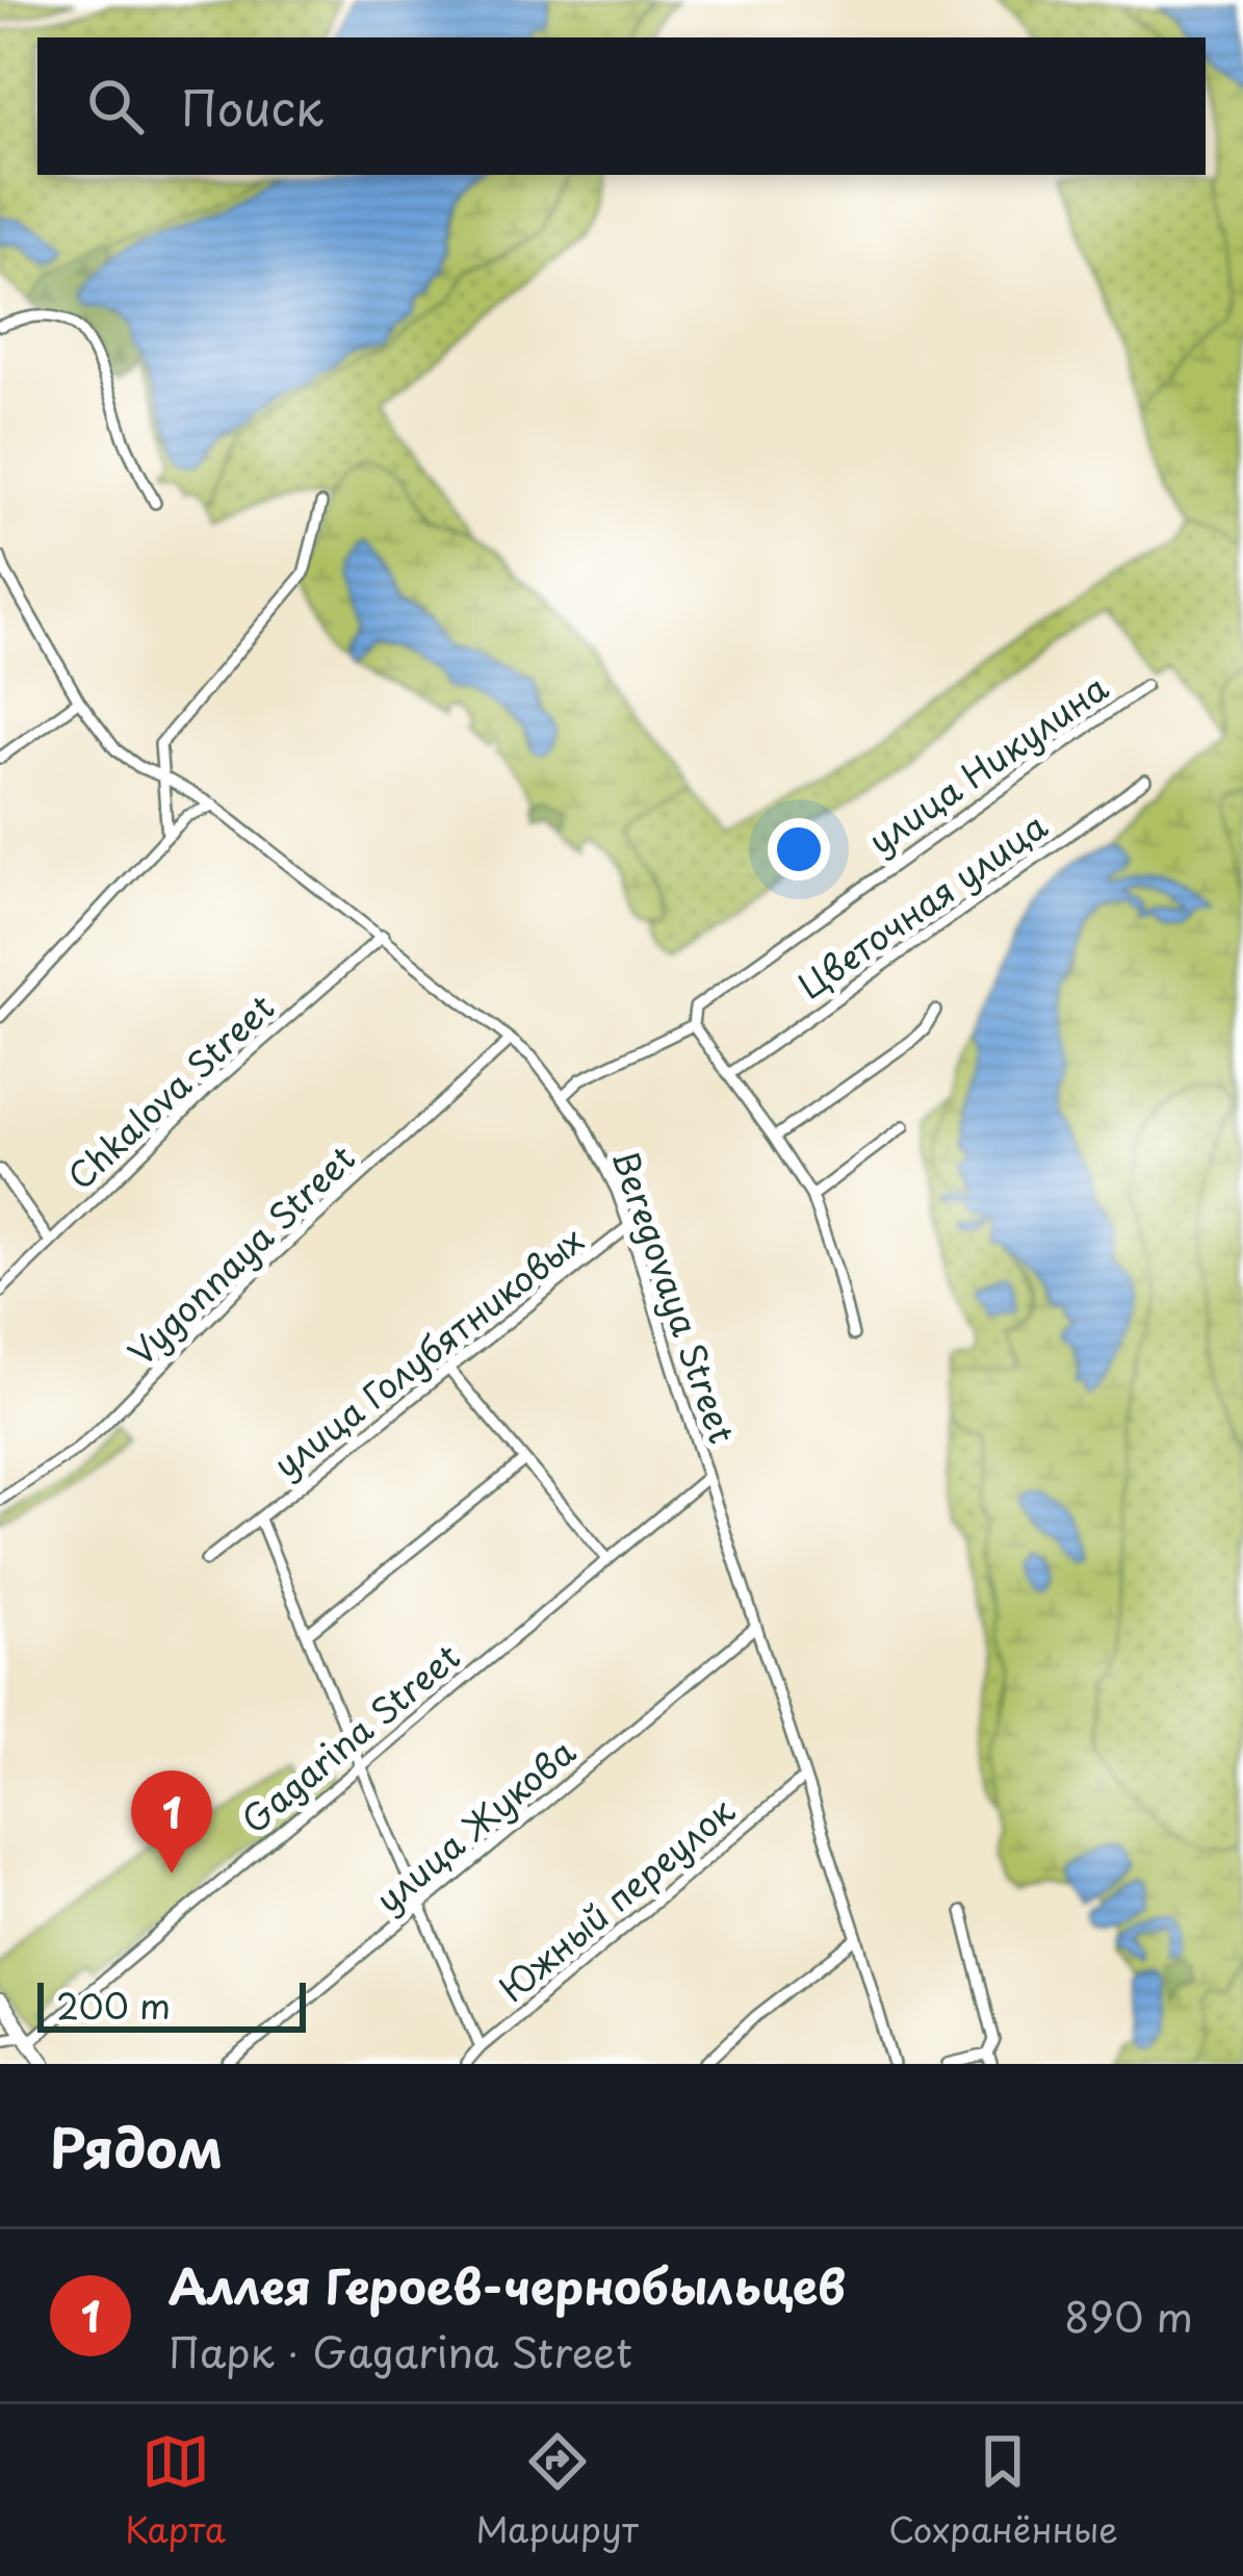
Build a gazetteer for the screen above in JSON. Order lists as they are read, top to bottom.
{
  "streets": {
    "street": [
      "улица Никулина",
      "Цветочная улица",
      "Chkalova Street",
      "Vygonnaya Street",
      "Beregovaya Street",
      "улица Голубятниковых",
      "Gagarina Street",
      "улица Жукова",
      "Южный переулок"
    ]
  },
  "crossings": [
    ["Chkalova Street", "Beregovaya Street"],
    ["Vygonnaya Street", "Beregovaya Street"],
    ["Beregovaya Street", "улица Голубятниковых"],
    ["Beregovaya Street", "Gagarina Street"],
    ["Beregovaya Street", "улица Жукова"],
    ["Beregovaya Street", "Южный переулок"],
    ["улица Голубятниковых", "Gagarina Street"],
    ["улица Голубятниковых", "улица Жукова"],
    ["улица Голубятниковых", "Южный переулок"]
  ],
  "scale_bar": "200 m",
  "page": {
    "search": "Поиск",
    "pins": "1",
    "scale": "200 m",
    "heading": "Рядом",
    "list": [
      {
        "mark": "1",
        "name": "Аллея Героев-чернобыльцев",
        "note": "Парк · Gagarina Street",
        "value": "890 m"
      }
    ],
    "nav": ["Карта", "Маршрут", "Сохранённые"]
  }
}
